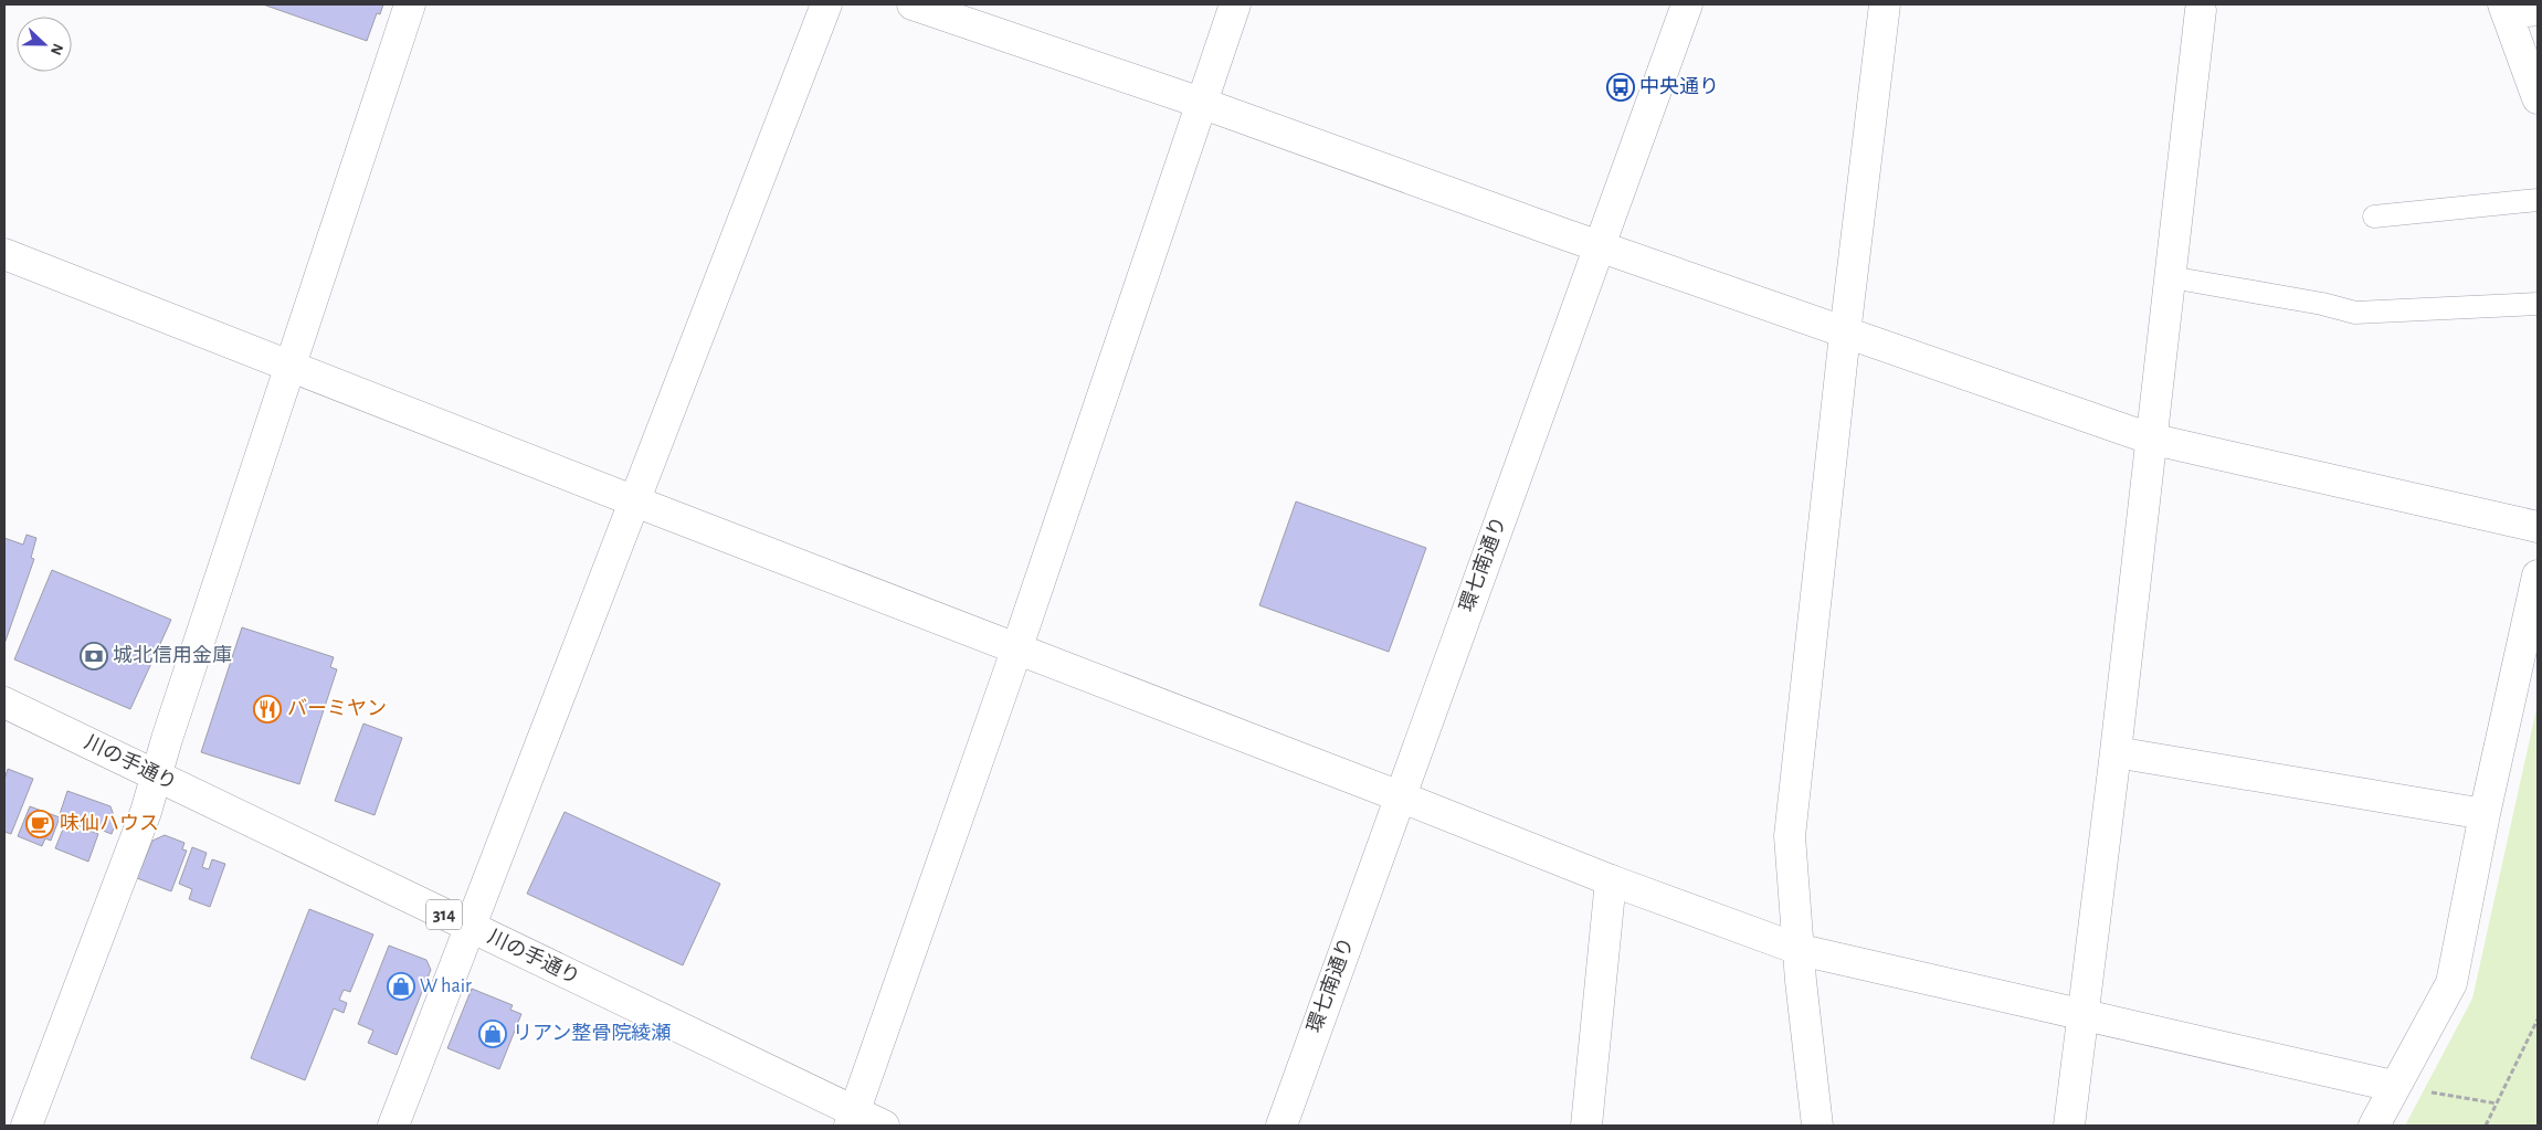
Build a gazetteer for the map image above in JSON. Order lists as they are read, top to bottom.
{
  "streets": {
    "street": ["環七南通り", "川の手通り", "314"]
  },
  "places": {
    "bus stop": ["中央通り"],
    "bank": ["城北信用金庫"],
    "restaurant": ["バーミヤン"],
    "cafe": ["味仙ハウス"],
    "shop": ["W hair", "リアン整骨院綾瀬"]
  },
  "north": "right"
}
